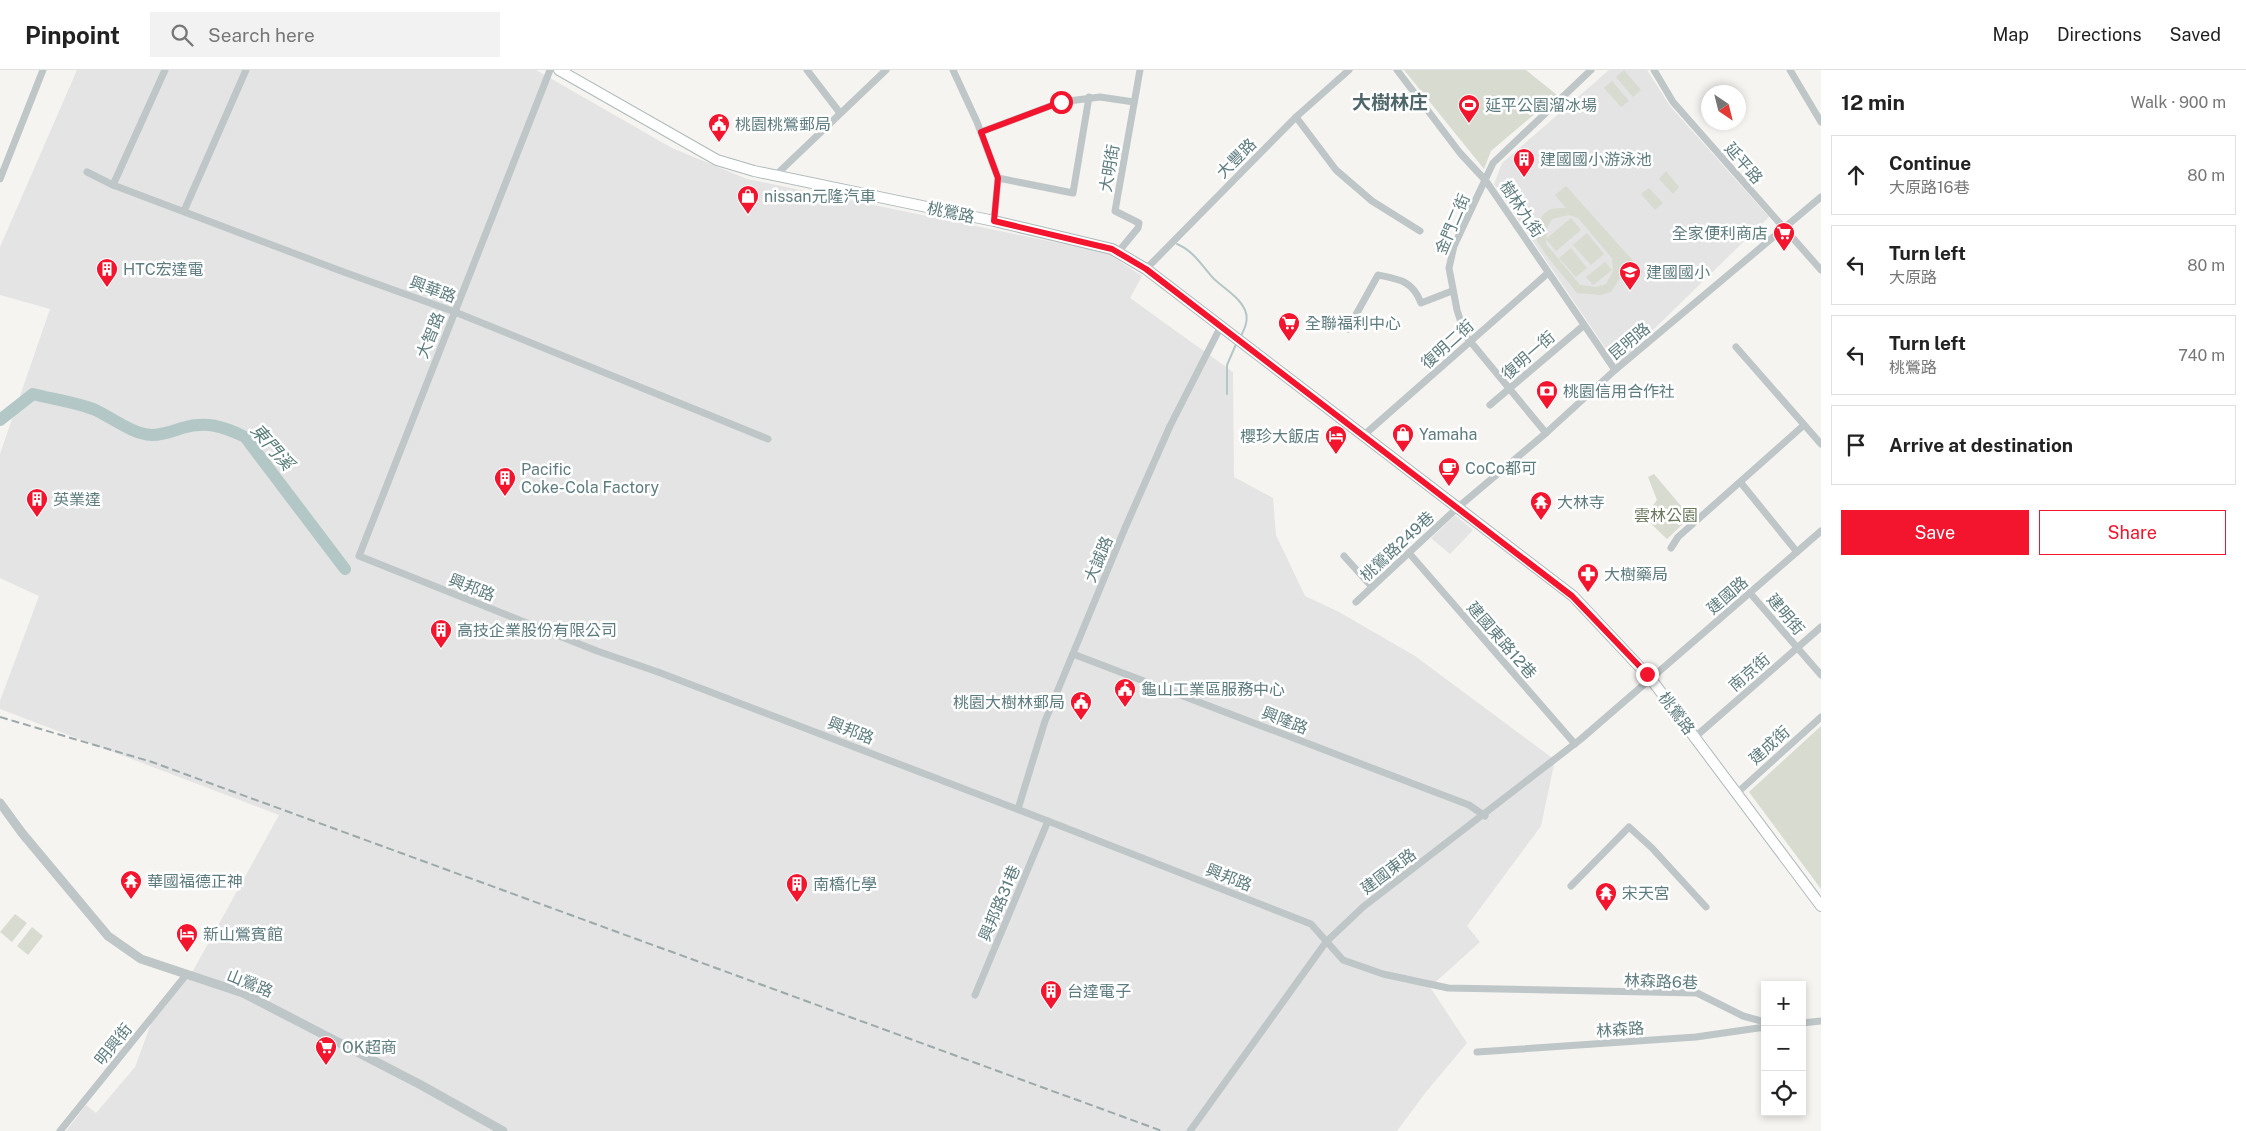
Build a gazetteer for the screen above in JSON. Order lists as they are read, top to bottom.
{
  "streets": {
    "main road": ["桃鶯路"],
    "street": [
      "大豐路",
      "延平路",
      "大明街",
      "樹林九街",
      "金門二街",
      "興華路",
      "大智路",
      "昆明路",
      "復明二街",
      "復明一街",
      "桃鶯路249巷",
      "大誠路",
      "興邦路",
      "建國路",
      "建明街",
      "建國東路12巷",
      "南京街",
      "興隆路",
      "建成街",
      "建國東路",
      "興邦路31巷",
      "林森路6巷",
      "山鶯路",
      "林森路",
      "明興街"
    ]
  },
  "crossings": [
    ["大豐路", "桃鶯路"],
    ["延平路", "昆明路"],
    ["大明街", "桃鶯路"],
    ["樹林九街", "金門二街"],
    ["樹林九街", "昆明路"],
    ["樹林九街", "復明二街"],
    ["樹林九街", "復明一街"],
    ["桃鶯路", "昆明路"],
    ["桃鶯路", "復明二街"],
    ["桃鶯路", "桃鶯路249巷"],
    ["桃鶯路", "大誠路"],
    ["桃鶯路", "建國路"],
    ["桃鶯路", "南京街"],
    ["桃鶯路", "建成街"],
    ["桃鶯路", "建國東路"],
    ["金門二街", "昆明路"],
    ["金門二街", "復明二街"],
    ["金門二街", "復明一街"],
    ["興華路", "大智路"],
    ["大智路", "興邦路"],
    ["昆明路", "桃鶯路249巷"],
    ["桃鶯路249巷", "建國東路12巷"],
    ["大誠路", "興邦路"],
    ["大誠路", "興隆路"],
    ["興邦路", "建國東路"],
    ["興邦路", "興邦路31巷"],
    ["興邦路", "林森路6巷"],
    ["建國路", "建明街"],
    ["建國路", "建國東路"],
    ["建明街", "南京街"],
    ["建國東路12巷", "建國東路"],
    ["興隆路", "建國東路"],
    ["山鶯路", "明興街"]
  ],
  "districts": ["大樹林庄"],
  "water": ["東門溪"],
  "parks": ["雲林公園"],
  "places": {
    "sports": ["延平公園溜冰場"],
    "public building": ["桃園桃鶯郵局", "龜山工業區服務中心", "桃園大樹林郵局"],
    "building": [
      "建國國小游泳池",
      "HTC宏達電",
      "Pacific Coke-Cola Factory",
      "英業達",
      "高技企業股份有限公司",
      "南橋化學",
      "台達電子"
    ],
    "shop": ["nissan元隆汽車", "Yamaha"],
    "supermarket": ["全家便利商店", "全聯福利中心", "OK超商"],
    "school or university": ["建國國小"],
    "bank": ["桃園信用合作社"],
    "hotel": ["櫻珍大飯店", "新山鶯賓館"],
    "cafe": ["CoCo都可"],
    "temple": ["大林寺", "華國福德正神", "宋天宮"],
    "pharmacy": ["大樹藥局"]
  },
  "north": "bottom right",
  "page": {
    "header": "Pinpoint",
    "search": "Search here",
    "nav": ["Map", "Directions", "Saved"],
    "heading": ["12 min", "Walk · 900 m"],
    "list": [
      ["Continue", "大原路16巷", "80 m"],
      ["Turn left", "大原路", "80 m"],
      ["Turn left", "桃鶯路", "740 m"],
      "Arrive at destination"
    ],
    "buttons": ["Save", "Share"],
    "map_buttons": ["+", "−"]
  }
}
